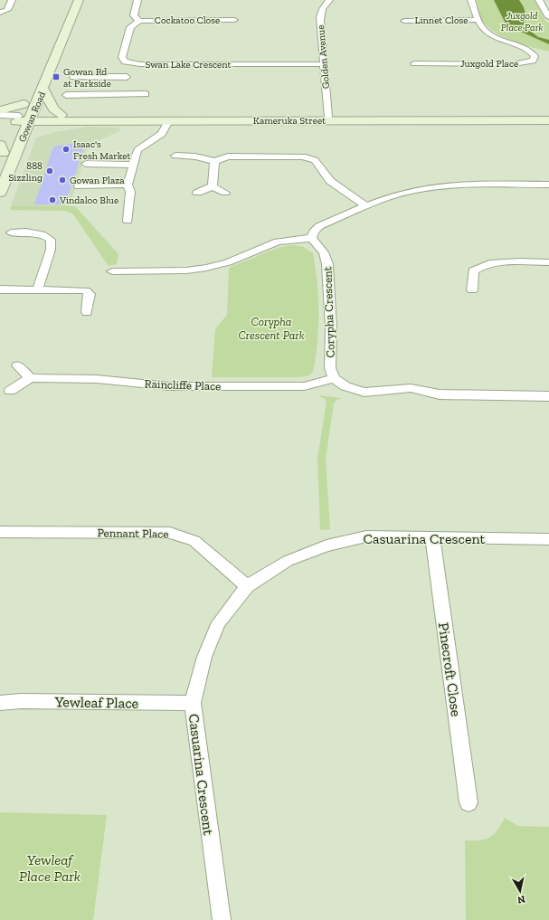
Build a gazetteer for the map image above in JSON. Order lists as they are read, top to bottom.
{
  "streets": {
    "street": [
      "Cockatoo Close",
      "Linnet Close",
      "Golden Avenue",
      "Juxgold Place",
      "Swan Lake Crescent",
      "Gowan Road",
      "Kameruka Street",
      "Corypha Crescent",
      "Raincliffe Place",
      "Pennant Place",
      "Casuarina Crescent",
      "Pinecroft Close",
      "Yewleaf Place"
    ]
  },
  "crossings": [
    ["Cockatoo Close", "Swan Lake Crescent"],
    ["Linnet Close", "Juxgold Place"],
    ["Golden Avenue", "Swan Lake Crescent"],
    ["Golden Avenue", "Kameruka Street"],
    ["Gowan Road", "Kameruka Street"],
    ["Corypha Crescent", "Raincliffe Place"],
    ["Pennant Place", "Casuarina Crescent"],
    ["Casuarina Crescent", "Pinecroft Close"],
    ["Casuarina Crescent", "Yewleaf Place"]
  ],
  "parks": ["Juxgold Place Park", "Corypha Crescent Park", "Yewleaf Place Park"],
  "places": {
    "transit": ["Gowan Rd at Parkside"],
    "other": [
      "Isaac's Fresh Market",
      "888 Sizzling",
      "Gowan Plaza",
      "Vindaloo Blue"
    ]
  },
  "north": "bottom"
}
